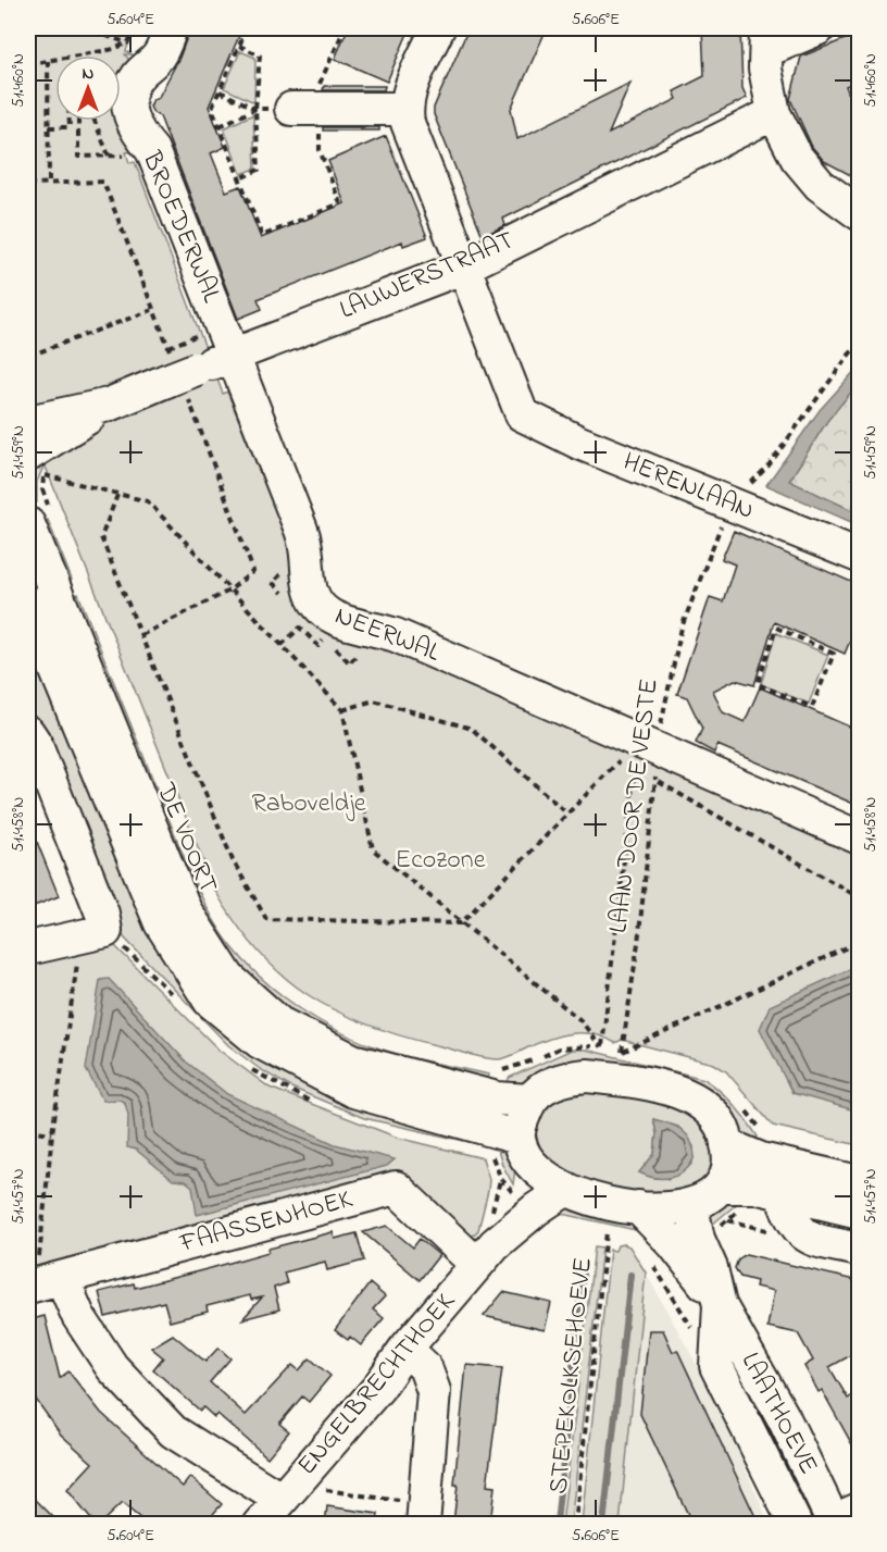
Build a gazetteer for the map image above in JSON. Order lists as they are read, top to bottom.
{
  "streets": {
    "street": [
      "BROEDERWAL",
      "LAUWERSTRAAT",
      "HERENLAAN",
      "NEERWAL",
      "DE VOORT",
      "FAASSENHOEK",
      "ENGELBRECHTHOEK",
      "LAATHOEVE"
    ],
    "path": ["LAAN DOOR DE VESTE", "STEPEKOLKSEHOEVE"]
  },
  "crossings": [
    ["BROEDERWAL", "LAUWERSTRAAT"],
    ["BROEDERWAL", "NEERWAL"],
    ["LAUWERSTRAAT", "HERENLAAN"],
    ["LAUWERSTRAAT", "NEERWAL"],
    ["HERENLAAN", "LAAN DOOR DE VESTE"],
    ["NEERWAL", "LAAN DOOR DE VESTE"],
    ["DE VOORT", "ENGELBRECHTHOEK"],
    ["DE VOORT", "LAATHOEVE"],
    ["FAASSENHOEK", "ENGELBRECHTHOEK"],
    ["ENGELBRECHTHOEK", "LAATHOEVE"]
  ],
  "parks": ["Raboveldje", "Ecozone"],
  "north": "top",
  "coordinates": [
    "5.604°E",
    "5.606°E",
    "51.460°N",
    "51.459°N",
    "51.458°N",
    "51.457°N"
  ]
}
